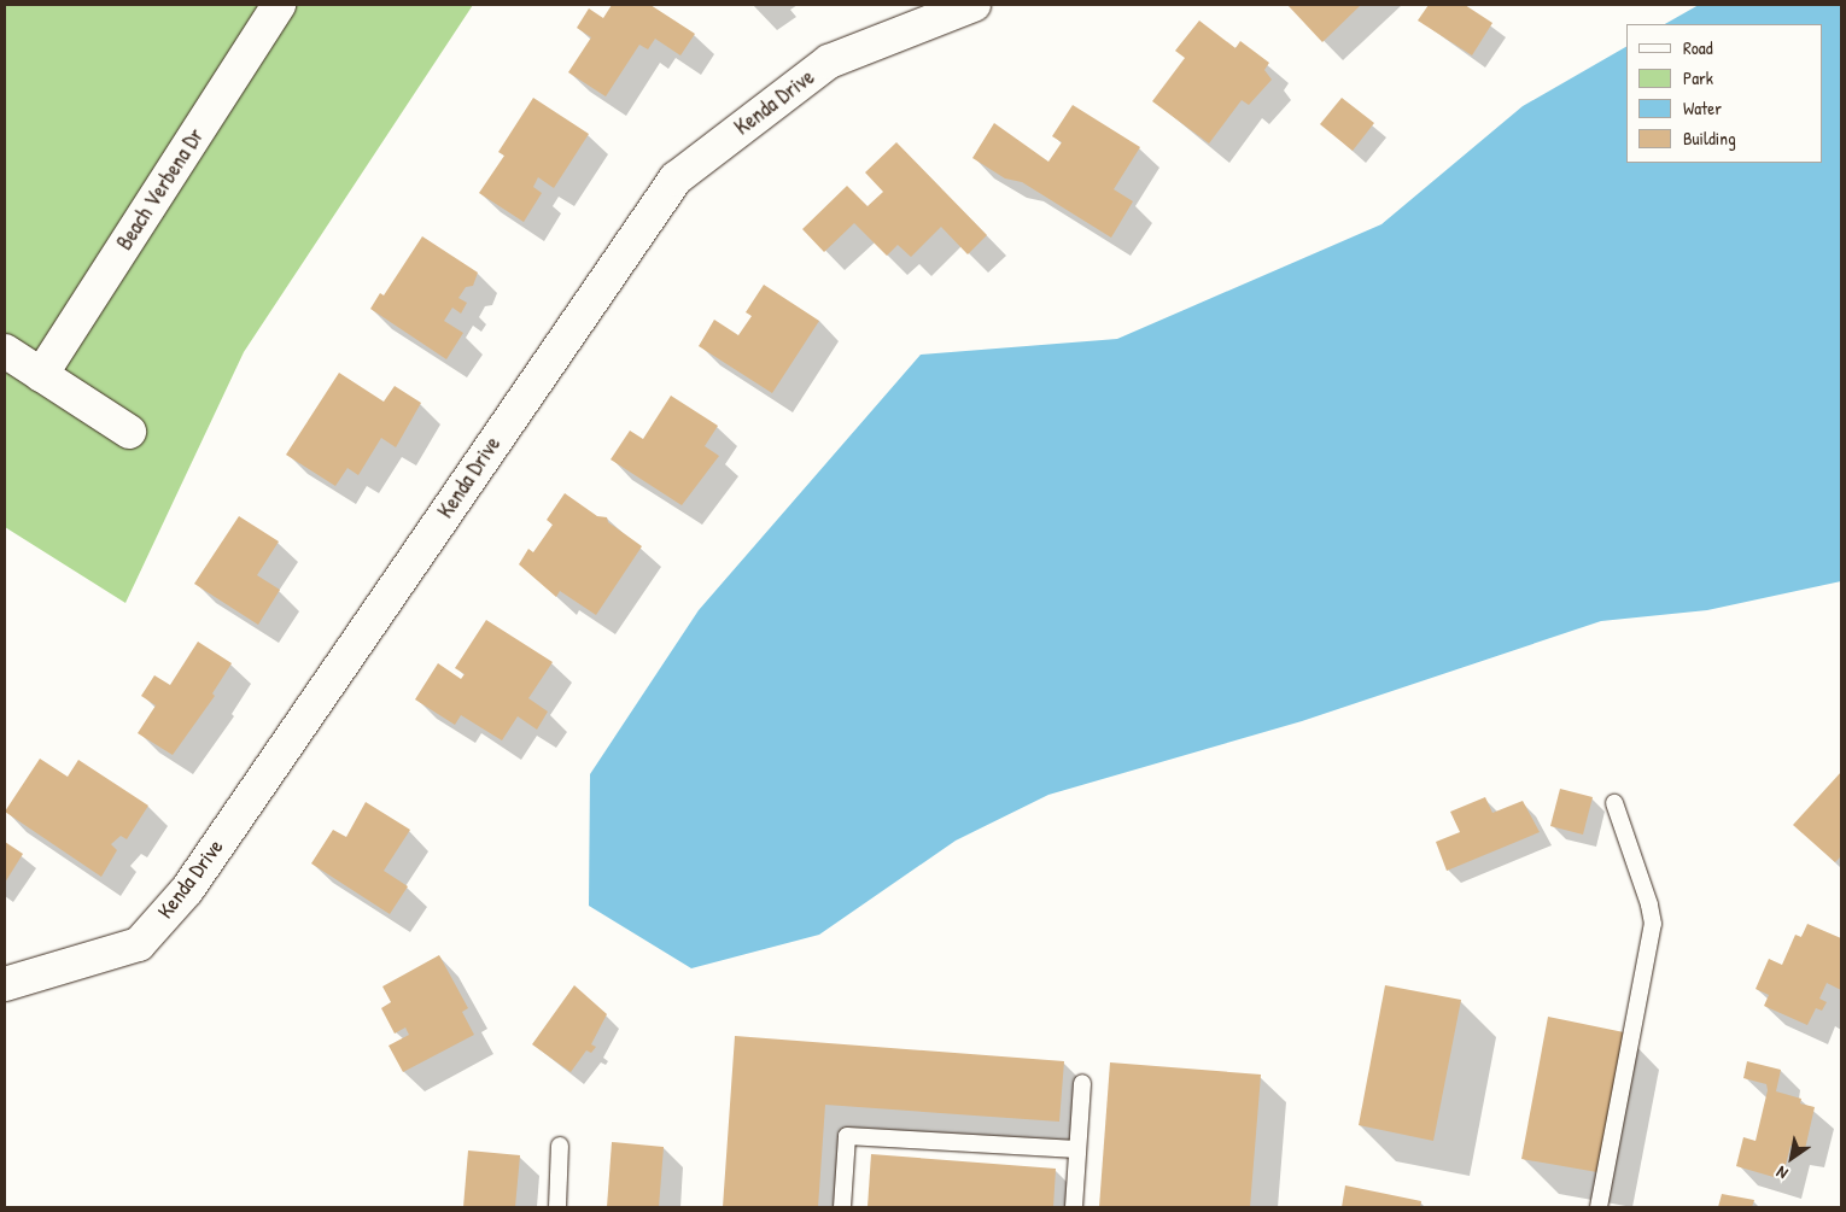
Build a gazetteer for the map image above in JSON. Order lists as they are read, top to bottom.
{
  "streets": {
    "street": ["Kenda Drive", "Beach Verbena Dr"]
  },
  "legend": [
    "Road",
    "Park",
    "Water",
    "Building"
  ],
  "north": "bottom left"
}
